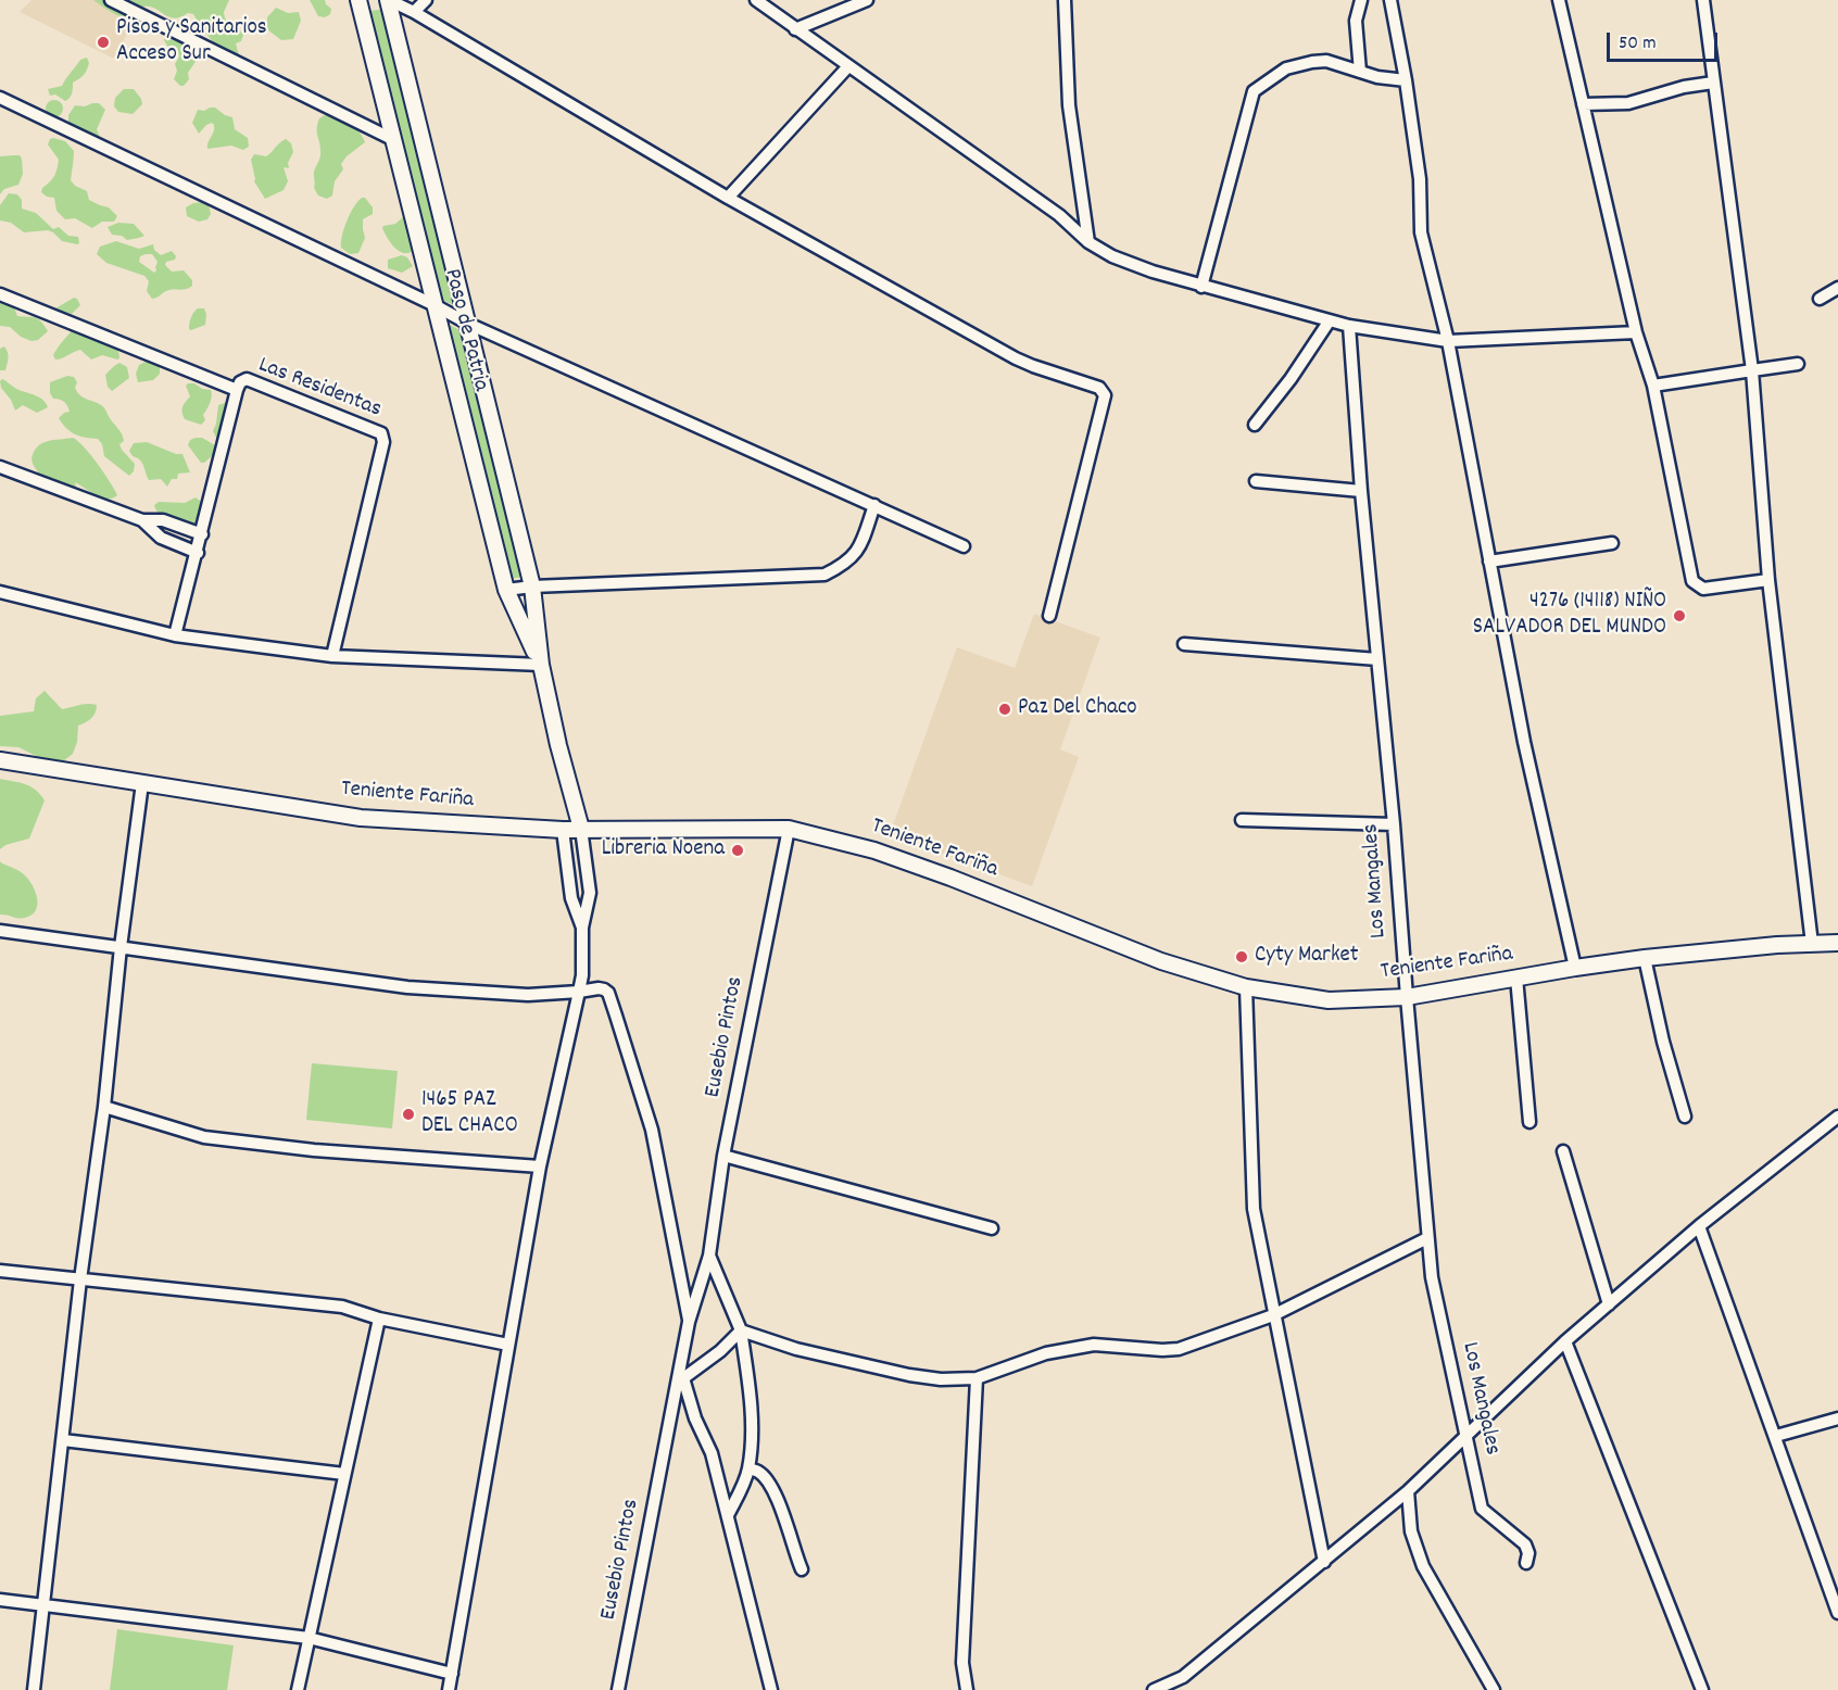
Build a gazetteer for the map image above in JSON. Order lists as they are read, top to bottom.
{
  "streets": {
    "street": [
      "Paso de Patria",
      "Las Residentas",
      "Teniente Fariña",
      "Los Mangales",
      "Eusebio Pintos"
    ]
  },
  "crossings": [
    ["Paso de Patria", "Teniente Fariña"],
    ["Teniente Fariña", "Los Mangales"],
    ["Teniente Fariña", "Eusebio Pintos"]
  ],
  "places": [
    "Pisos y Sanitarios Acceso Sur",
    "4276 (14118) NIÑO SALVADOR DEL MUNDO",
    "Paz Del Chaco",
    "Libreria Noena",
    "Cyty Market",
    "1465 PAZ DEL CHACO"
  ],
  "scale_bar": "50 m"
}
